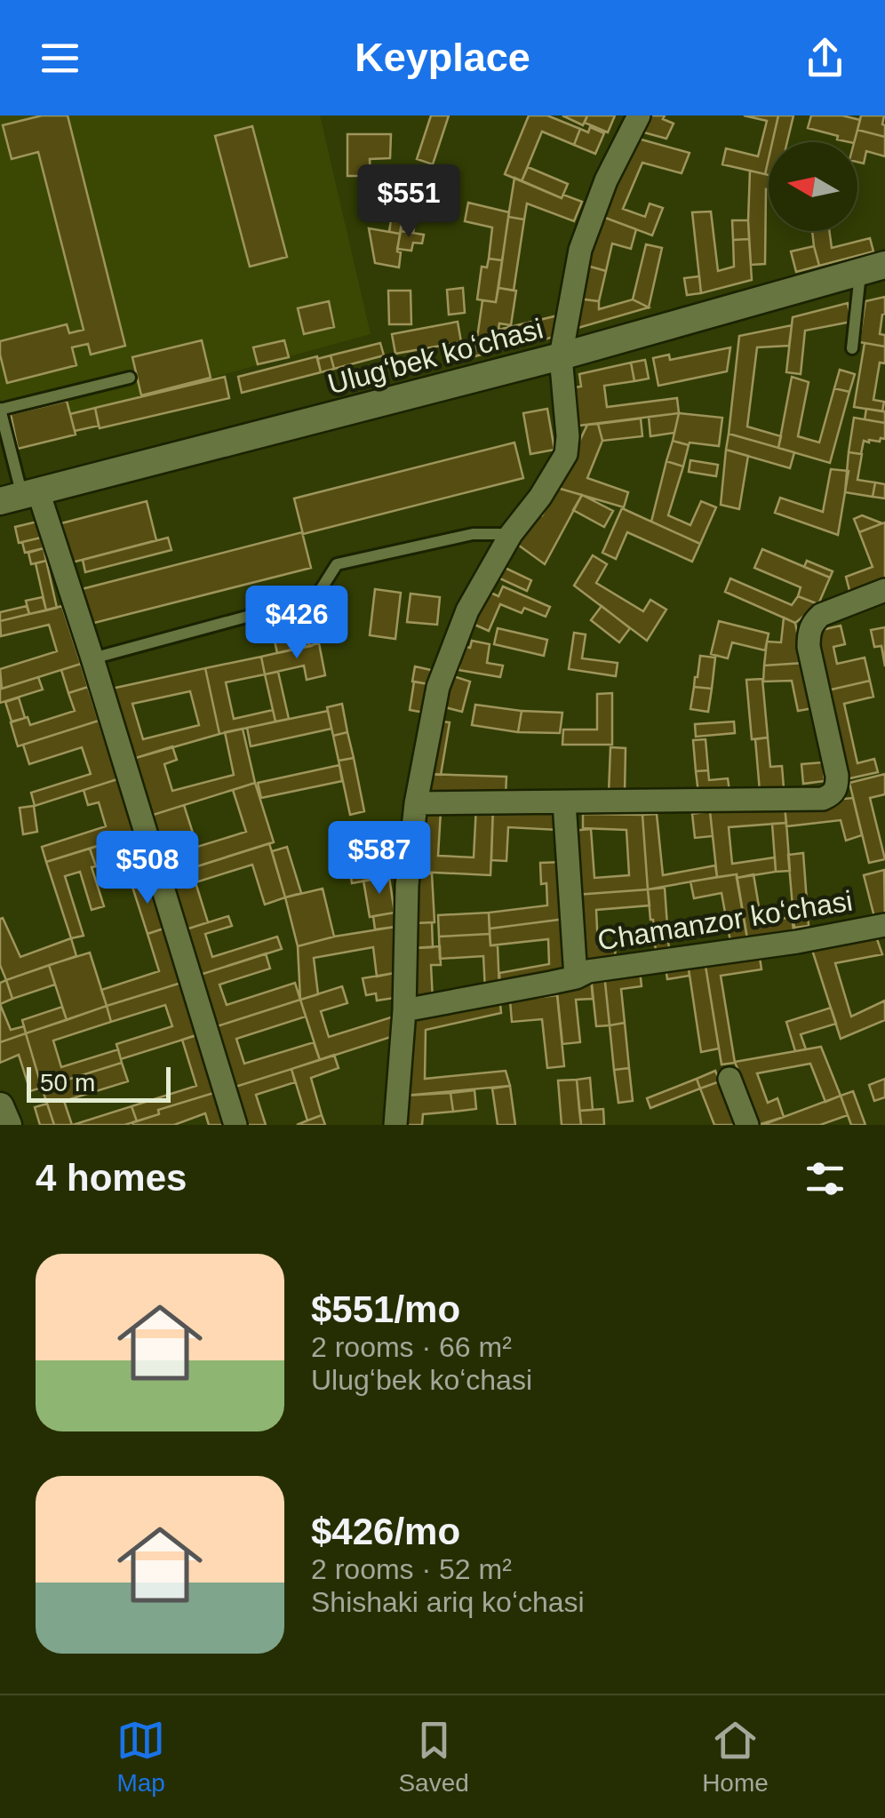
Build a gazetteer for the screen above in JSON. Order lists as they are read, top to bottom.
{
  "streets": {
    "street": ["Ulugʻbek koʻchasi", "Chamanzor koʻchasi"]
  },
  "scale_bar": "50 m",
  "north": "left",
  "page": {
    "header": "Keyplace",
    "price": [
      "$551",
      "$426",
      "$587",
      "$508"
    ],
    "scale": "50 m",
    "heading": "4 homes",
    "list": [
      {
        "name": "$551/mo",
        "note": "2 rooms · 66 m² · Ulugʻbek koʻchasi"
      },
      {
        "name": "$426/mo",
        "note": "2 rooms · 52 m² · Shishaki ariq koʻchasi"
      }
    ],
    "tabs": ["Map", "Saved", "Home"]
  }
}
